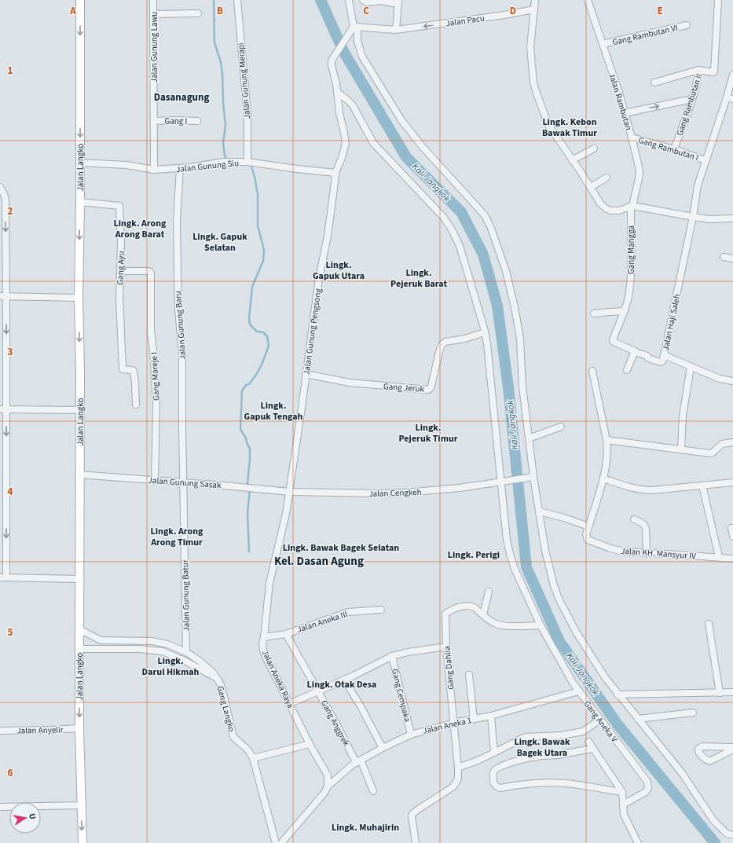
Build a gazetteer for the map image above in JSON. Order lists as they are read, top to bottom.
{
  "streets": {
    "main road": ["Jalan Langko"],
    "street": [
      "Jalan Pacu",
      "Gang Rambutan VI",
      "Jalan Gunung Lawu",
      "Jalan Gunung Merapi",
      "Jalan Rambutan",
      "Gang Rambutan II",
      "Gang I",
      "Gang Rambutan I",
      "Jalan Gunung Siu",
      "Gang Mangga",
      "Gang Ayu",
      "Jalan Haji Saleh",
      "Jalan Gunung Baru",
      "Jalan Gunung Pengsong",
      "Gang Mareje I",
      "Gang Jeruk",
      "Jalan Gunung Sasak",
      "Jalan Cengkeh",
      "Jalan KH. Mansyur IV",
      "Jalan Gunung Batur",
      "Jalan Aneka III",
      "Gang Dahlia",
      "Jalan Aneka Raya",
      "Gang Cempaka",
      "Gang Langko",
      "Gang Aneka V",
      "Gang Anggrek",
      "Jalan Aneka 1",
      "Jalan Anyelir"
    ]
  },
  "crossings": [
    ["Jalan Pacu", "Jalan Gunung Pengsong"],
    ["Gang Rambutan VI", "Jalan Rambutan"],
    ["Jalan Gunung Lawu", "Gang I"],
    ["Jalan Gunung Lawu", "Jalan Gunung Siu"],
    ["Jalan Gunung Merapi", "Jalan Gunung Siu"],
    ["Jalan Rambutan", "Gang Rambutan I"],
    ["Jalan Rambutan", "Gang Mangga"],
    ["Gang Rambutan II", "Gang Rambutan I"],
    ["Gang Rambutan I", "Jalan Haji Saleh"],
    ["Jalan Gunung Siu", "Jalan Langko"],
    ["Jalan Gunung Siu", "Jalan Gunung Baru"],
    ["Jalan Gunung Siu", "Jalan Gunung Pengsong"],
    ["Jalan Langko", "Gang Ayu"],
    ["Jalan Langko", "Jalan Gunung Sasak"],
    ["Jalan Langko", "Gang Langko"],
    ["Jalan Langko", "Jalan Anyelir"],
    ["Gang Ayu", "Gang Mareje I"],
    ["Jalan Gunung Baru", "Jalan Gunung Sasak"],
    ["Jalan Gunung Baru", "Jalan Gunung Batur"],
    ["Jalan Gunung Pengsong", "Gang Jeruk"],
    ["Jalan Gunung Pengsong", "Jalan Gunung Sasak"],
    ["Jalan Gunung Pengsong", "Jalan Cengkeh"],
    ["Jalan Gunung Pengsong", "Jalan Aneka Raya"],
    ["Jalan Gunung Pengsong", "Gang Aneka V"],
    ["Gang Mareje I", "Jalan Gunung Sasak"],
    ["Gang Jeruk", "Gang Aneka V"],
    ["Jalan Gunung Sasak", "Jalan Cengkeh"],
    ["Jalan Gunung Sasak", "Jalan Gunung Batur"],
    ["Jalan Gunung Sasak", "Jalan Aneka Raya"],
    ["Jalan Cengkeh", "Jalan Aneka Raya"],
    ["Jalan Cengkeh", "Gang Aneka V"],
    ["Jalan Gunung Batur", "Gang Langko"],
    ["Jalan Aneka III", "Jalan Aneka Raya"],
    ["Jalan Aneka III", "Gang Anggrek"],
    ["Gang Dahlia", "Jalan Aneka 1"],
    ["Jalan Aneka Raya", "Jalan Aneka 1"],
    ["Gang Cempaka", "Jalan Aneka 1"],
    ["Gang Aneka V", "Jalan Aneka 1"],
    ["Gang Anggrek", "Jalan Aneka 1"]
  ],
  "one_way": ["Jalan Pacu", "Jalan Langko"],
  "districts": [
    "Dasanagung",
    "Lingk. Kebon Bawak Timur",
    "Lingk. Arong Arong Barat",
    "Lingk. Gapuk Selatan",
    "Lingk. Gapuk Utara",
    "Lingk. Pejeruk Barat",
    "Lingk. Gapuk Tengah",
    "Lingk. Pejeruk Timur",
    "Lingk. Arong Arong Timur",
    "Lingk. Bawak Bagek Selatan",
    "Lingk. Perigi",
    "Kel. Dasan Agung",
    "Lingk. Darul Hikmah",
    "Lingk. Otak Desa",
    "Lingk. Bawak Bagek Utara",
    "Lingk. Muhajirin"
  ],
  "water": ["Kali Jangkok"],
  "north": "right",
  "grid": {
    "columns": [
      "A",
      "B",
      "C",
      "D",
      "E"
    ],
    "rows": [
      "1",
      "2",
      "3",
      "4",
      "5",
      "6"
    ]
  }
}
